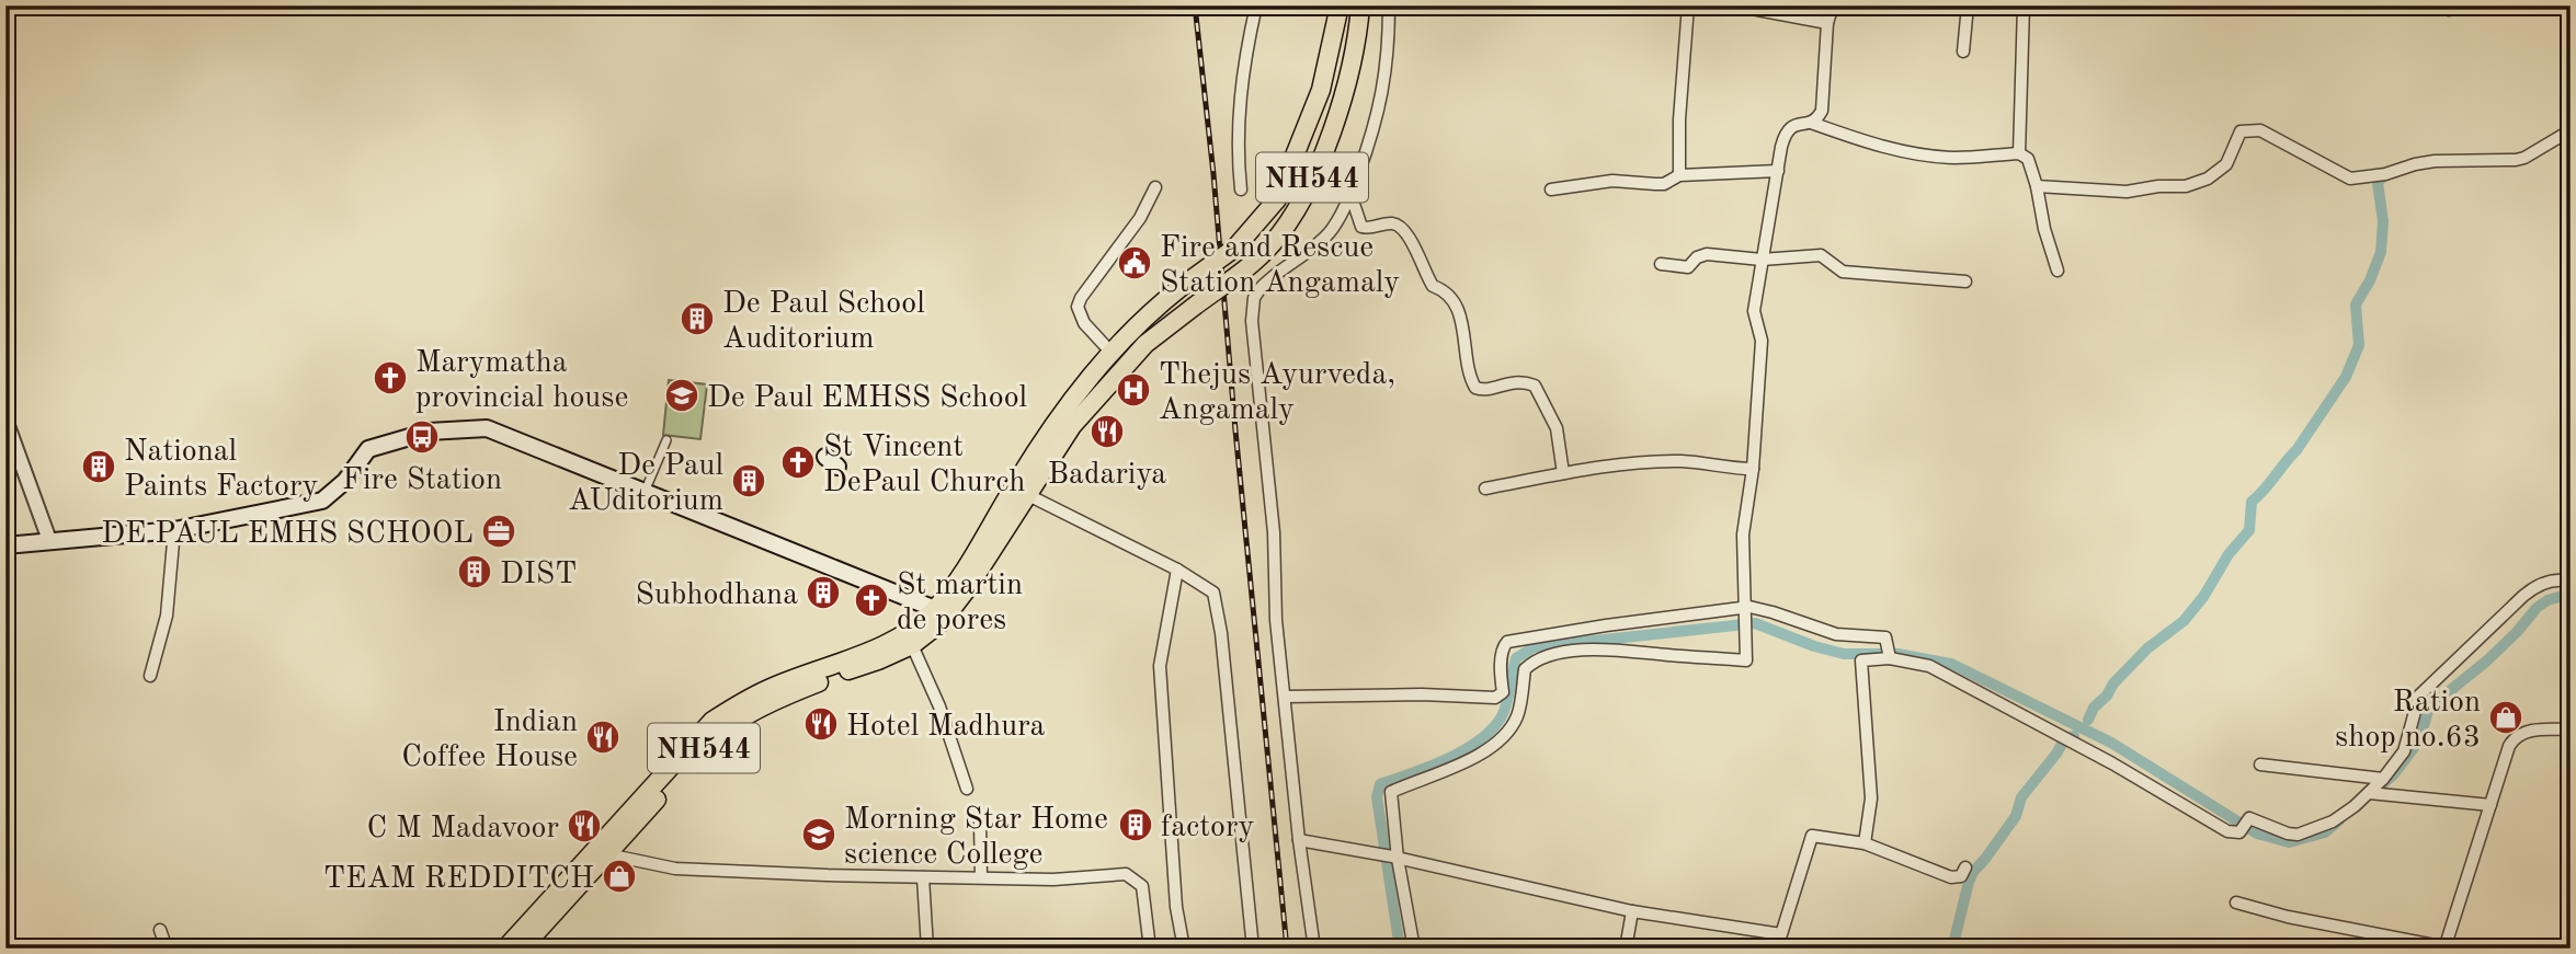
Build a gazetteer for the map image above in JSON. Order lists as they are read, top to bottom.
{
  "streets": {
    "highway": ["NH544"]
  },
  "places": {
    "public building": ["Fire and Rescue Station Angamaly"],
    "building": [
      "De Paul School Auditorium",
      "National Paints Factory",
      "De Paul AUditorium",
      "DIST",
      "Subhodhana",
      "factory"
    ],
    "church": ["Marymatha provincial house", "St Vincent DePaul Church", "St martin de pores"],
    "hospital": ["Thejus Ayurveda, Angamaly"],
    "school or university": ["De Paul EMHSS School", "Morning Star Home science College"],
    "restaurant": [
      "Badariya",
      "Hotel Madhura",
      "Indian Coffee House",
      "C M Madavoor"
    ],
    "bus stop": ["Fire Station"],
    "office": ["DE PAUL EMHS SCHOOL"],
    "shop": ["Ration shop no.63", "TEAM REDDITCH"]
  }
}
